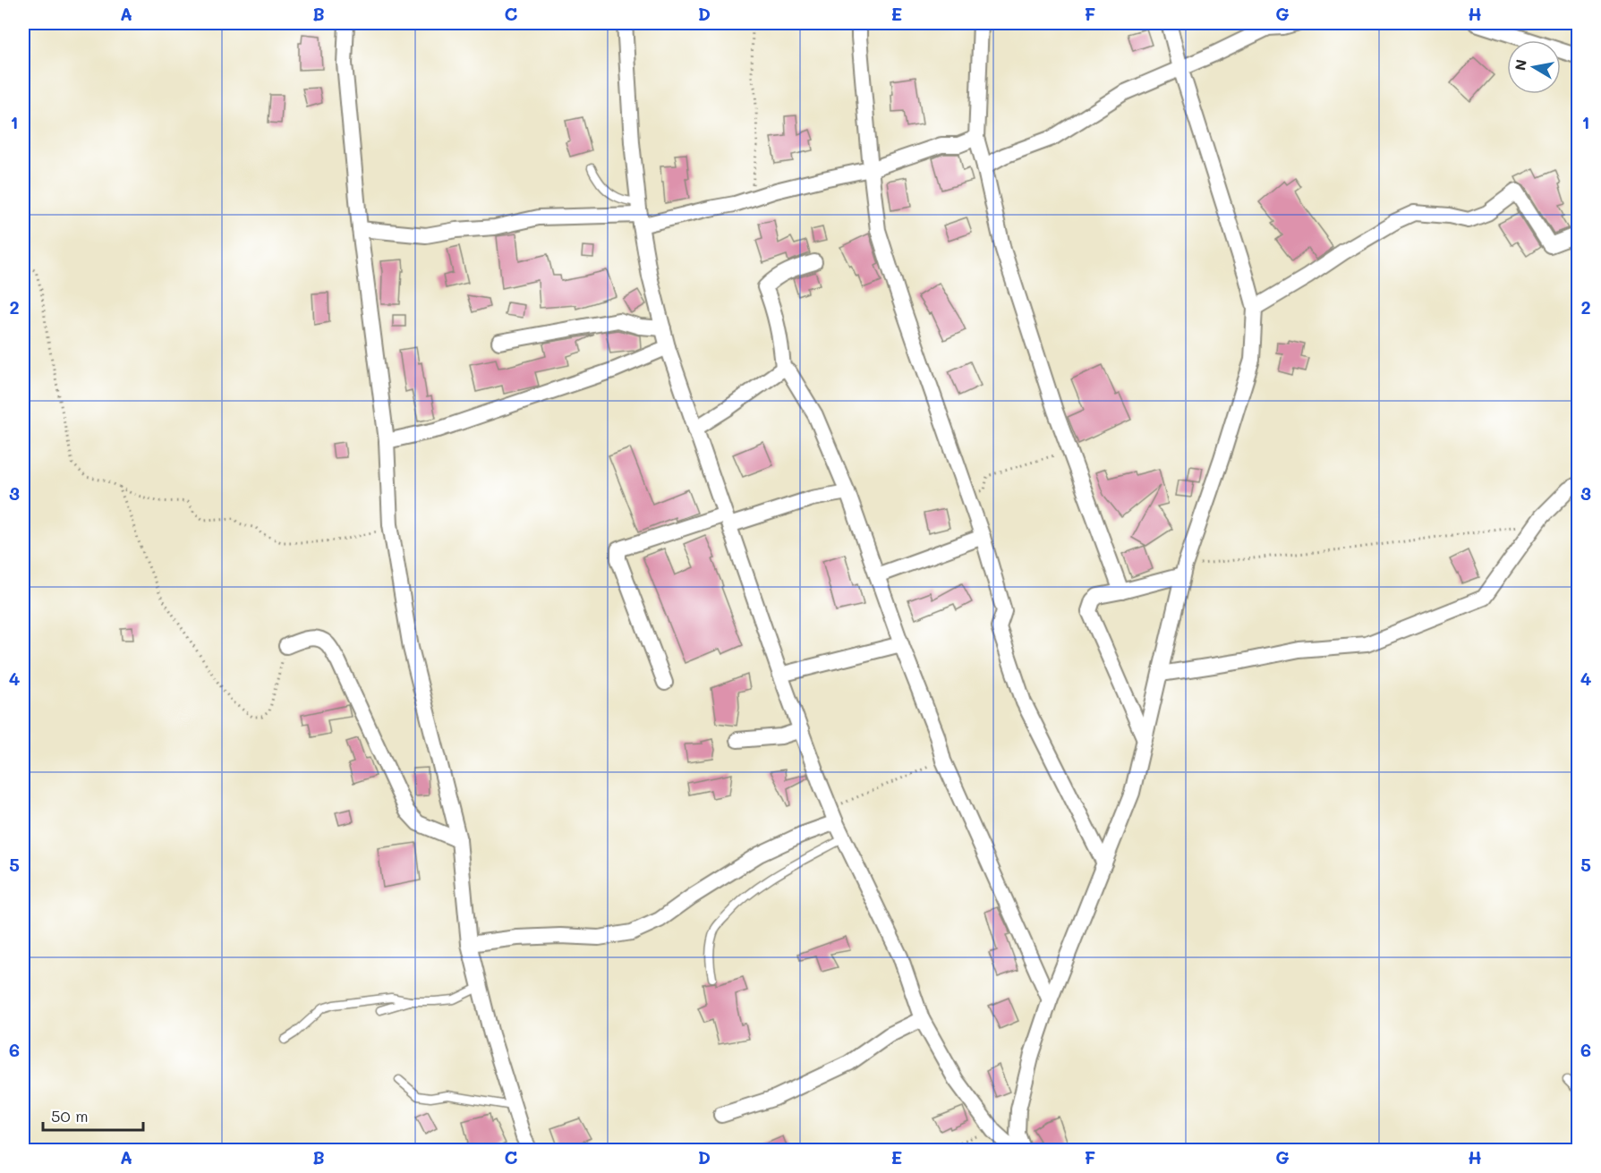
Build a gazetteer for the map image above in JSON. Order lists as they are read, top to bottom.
{
  "scale_bar": "50 m",
  "north": "left",
  "grid": {
    "columns": [
      "A",
      "B",
      "C",
      "D",
      "E",
      "F",
      "G",
      "H"
    ],
    "rows": [
      "1",
      "2",
      "3",
      "4",
      "5",
      "6"
    ]
  }
}
